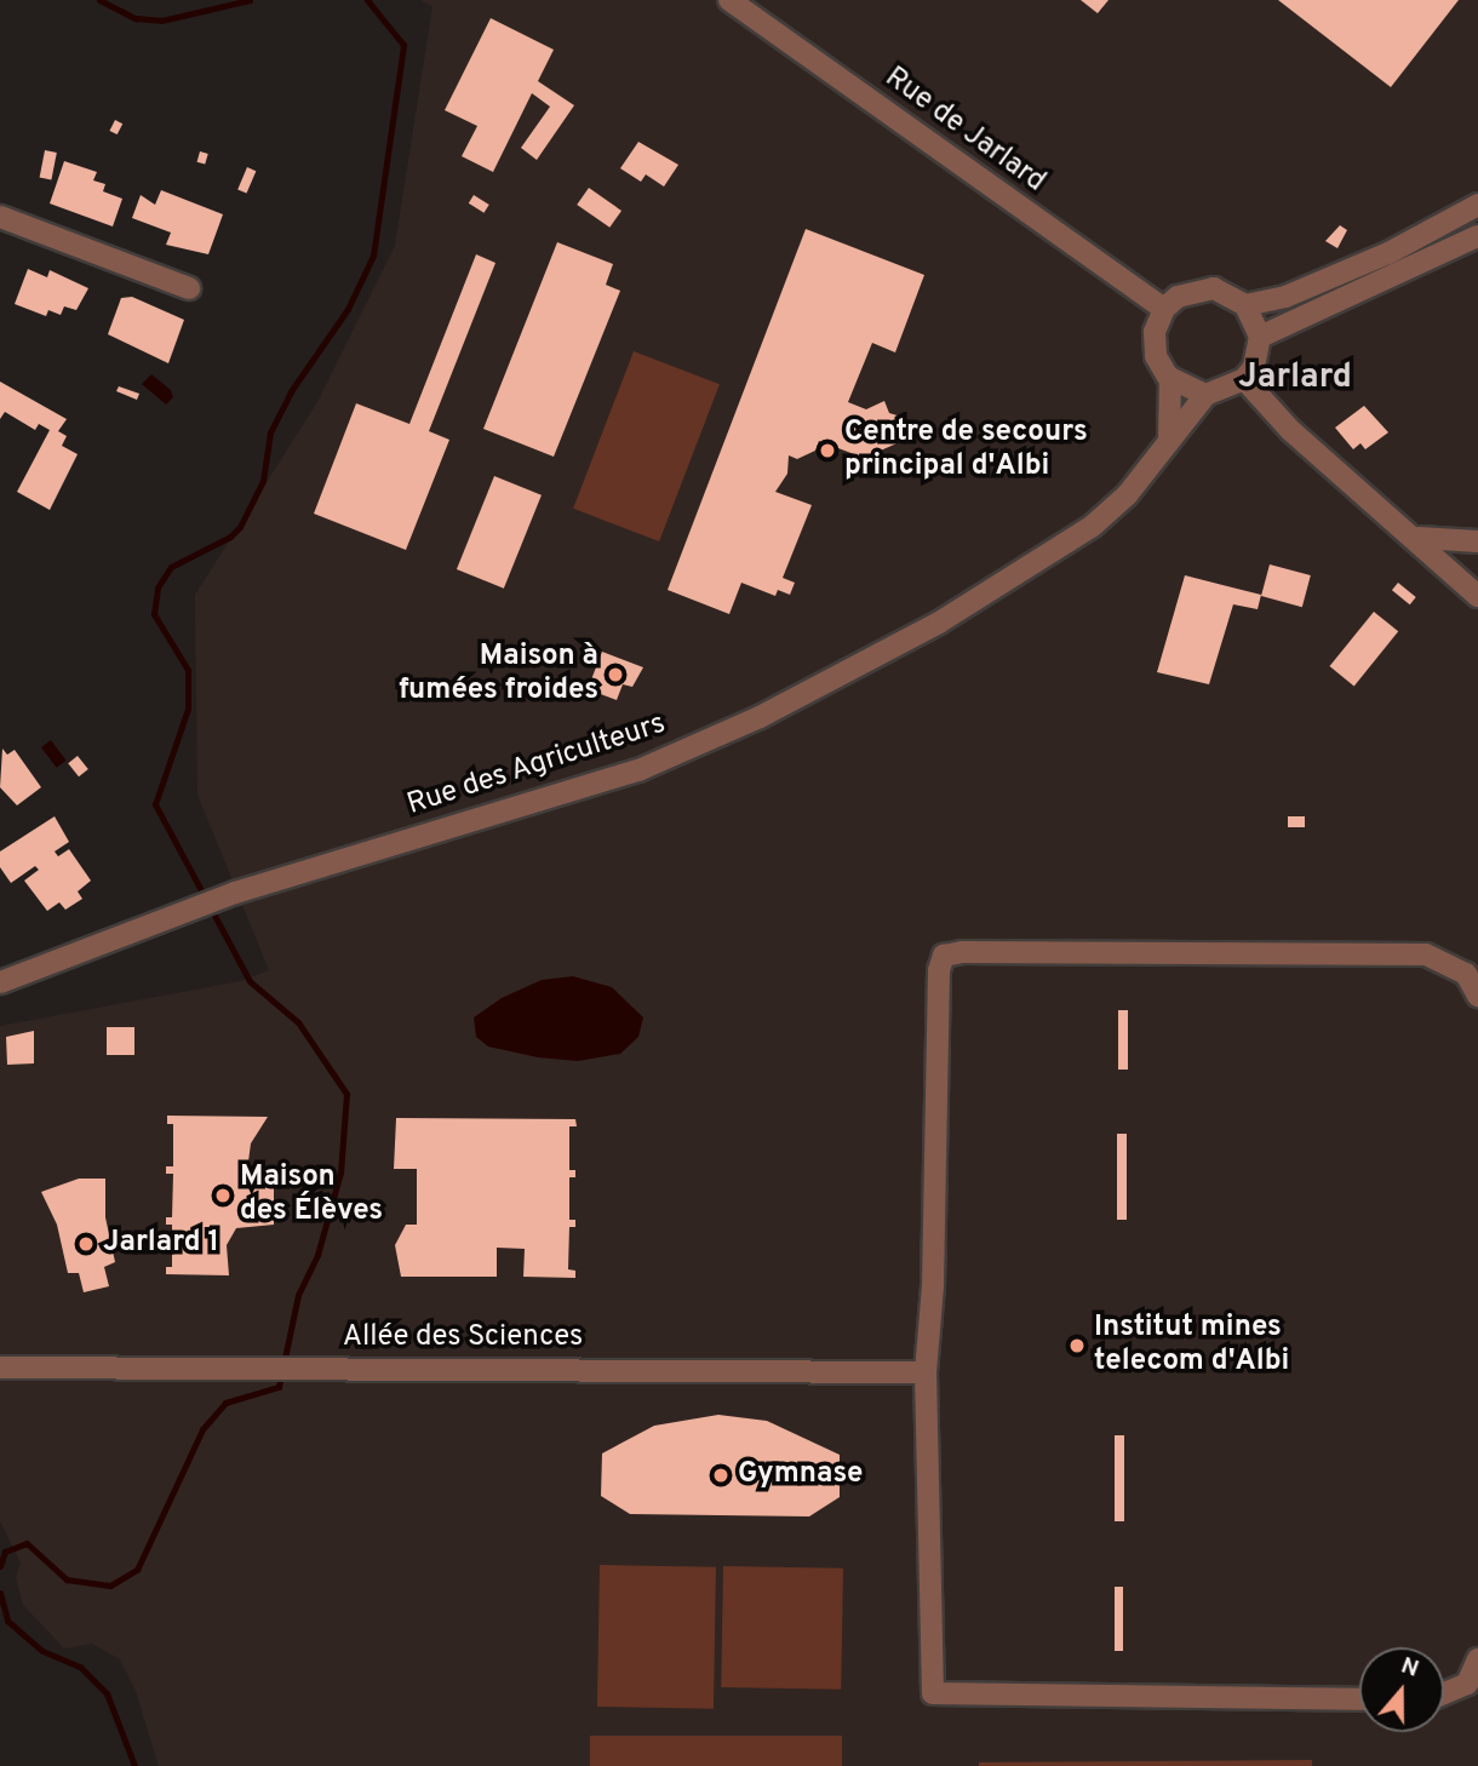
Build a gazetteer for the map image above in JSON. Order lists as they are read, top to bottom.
{
  "streets": {
    "street": ["Rue de Jarlard", "Rue des Agriculteurs", "Allée des Sciences"]
  },
  "crossings": [
    ["Rue de Jarlard", "Rue des Agriculteurs"]
  ],
  "districts": ["Jarlard"],
  "places": [
    "Centre de secours principal d'Albi",
    "Maison à fumées froides",
    "Maison des Élèves",
    "Jarlard 1",
    "Institut mines telecom d'Albi",
    "Gymnase"
  ],
  "north": "top"
}
